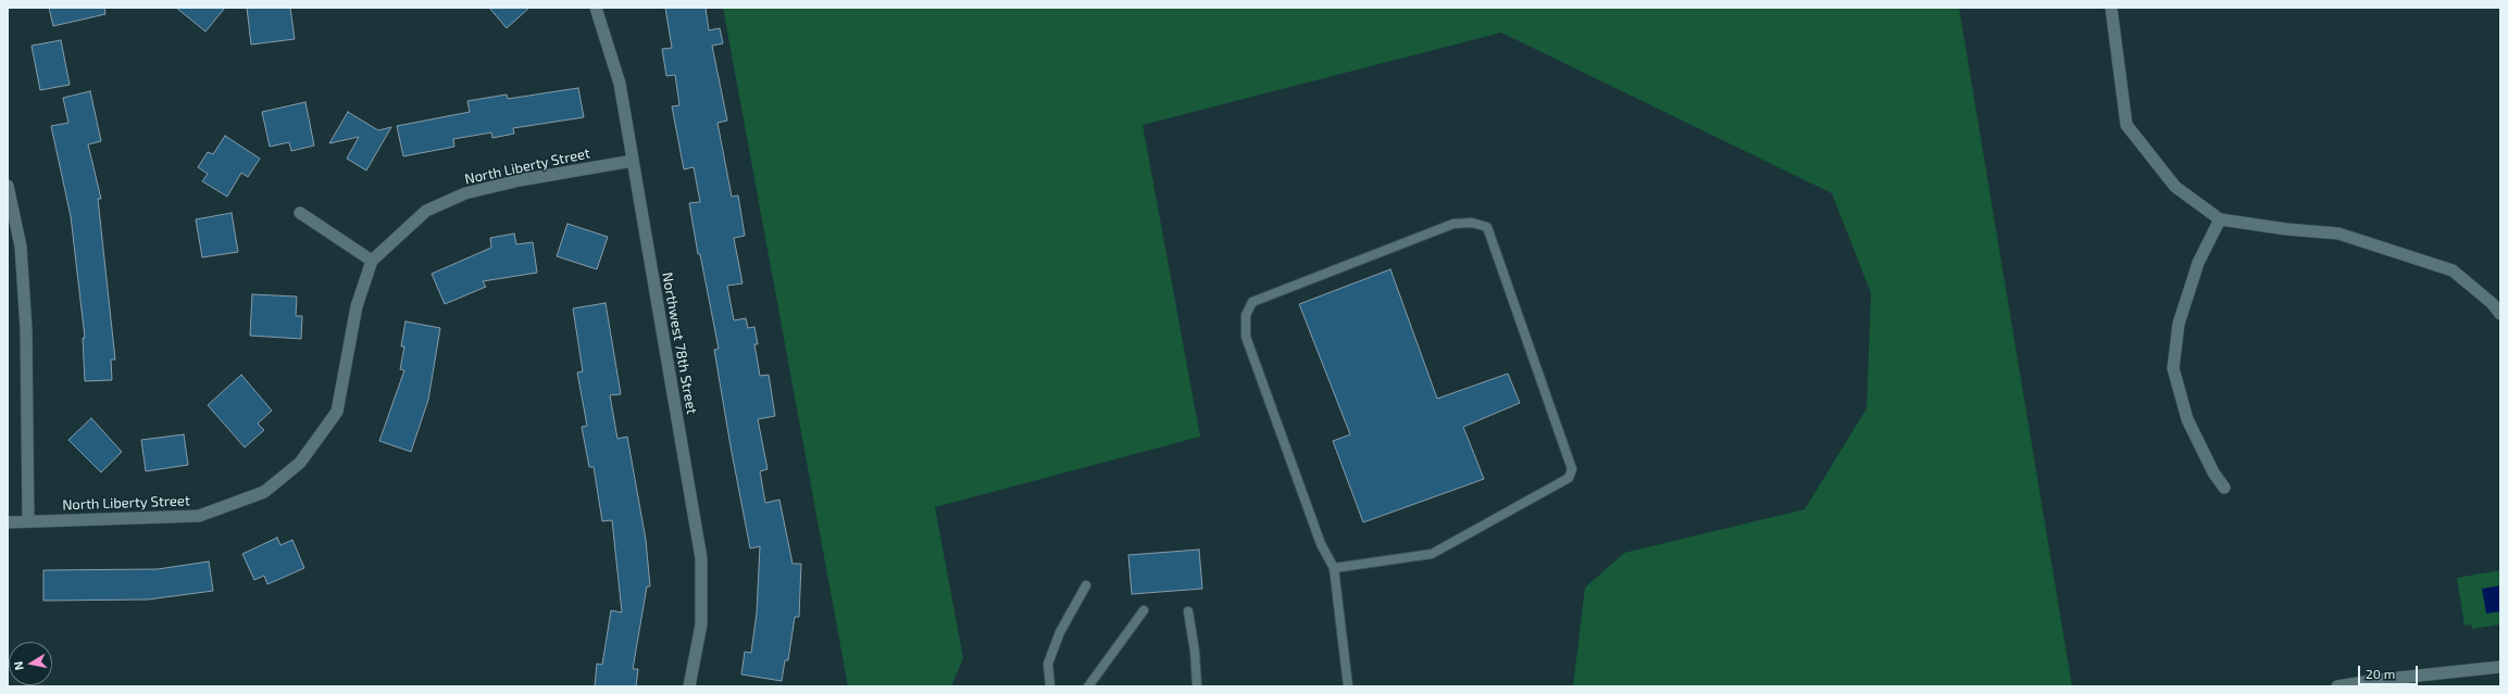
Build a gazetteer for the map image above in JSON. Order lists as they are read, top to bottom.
{
  "streets": {
    "street": ["North Liberty Street", "Northwest 78th Street"]
  },
  "crossings": [
    ["North Liberty Street", "Northwest 78th Street"]
  ],
  "scale_bar": "20 m",
  "north": "left"
}
